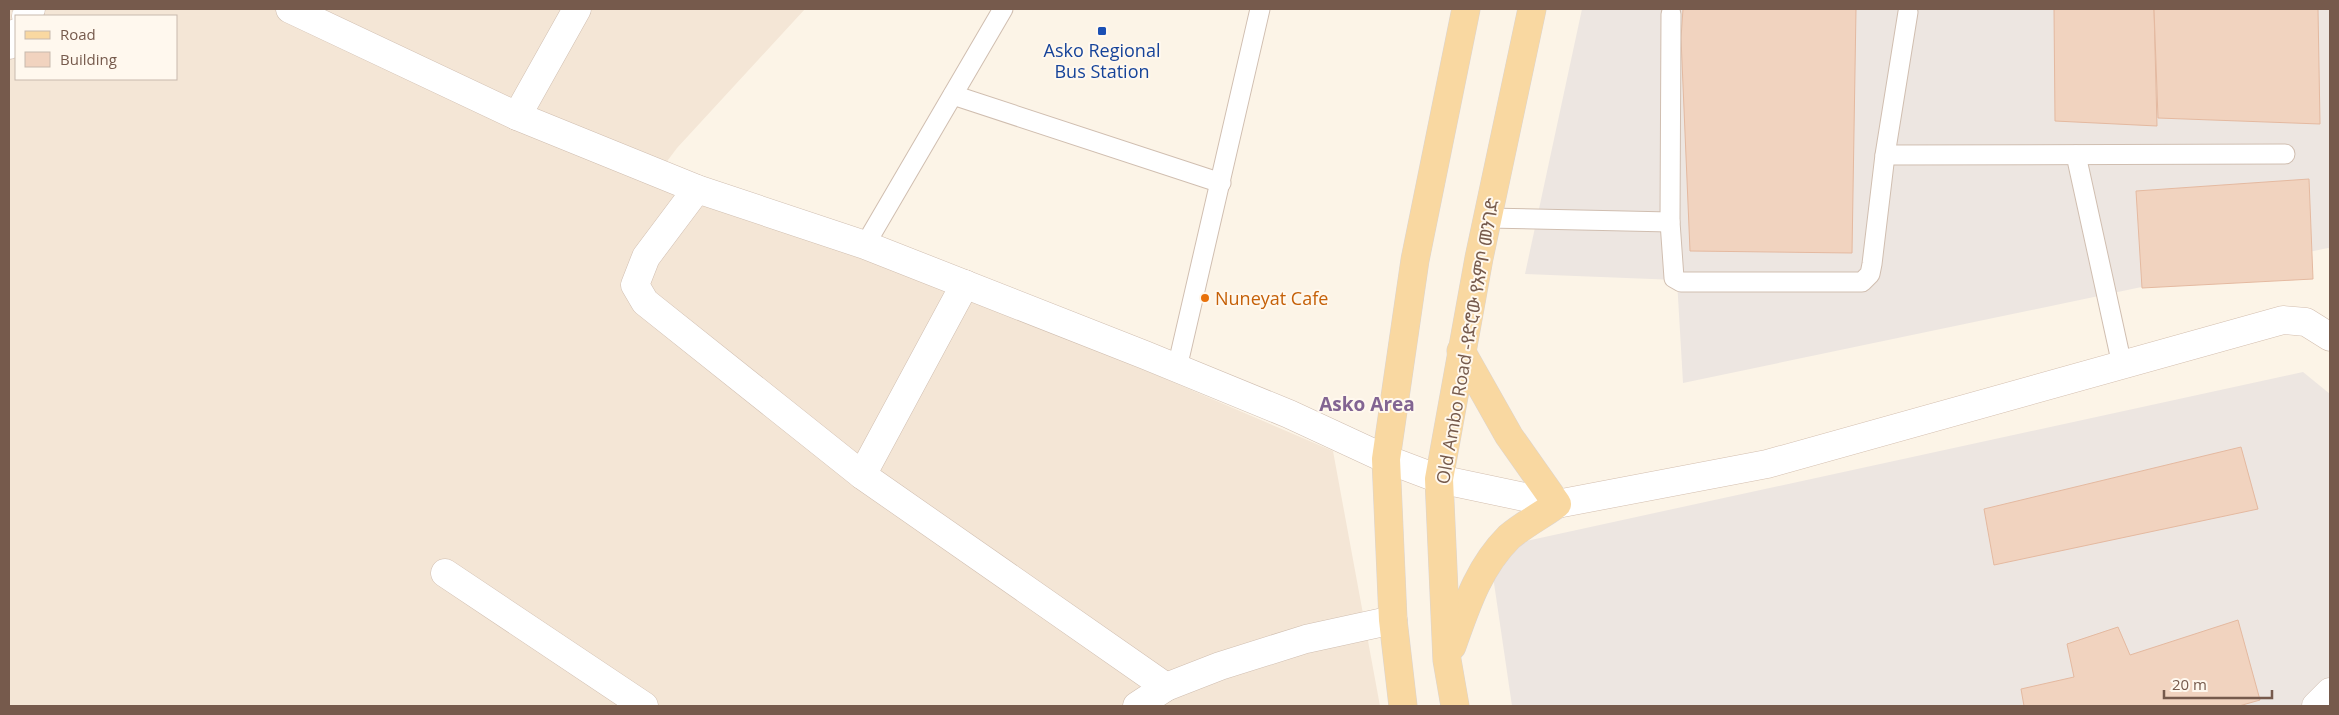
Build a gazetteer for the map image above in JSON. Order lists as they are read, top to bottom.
{
  "streets": {
    "main road": ["Old Ambo Road -የድሮው የአምቦ መንገድ"]
  },
  "districts": ["Asko Area"],
  "places": {
    "transit": ["Asko Regional Bus Station"],
    "other": ["Nuneyat Cafe"]
  },
  "legend": ["Road", "Building"],
  "scale_bar": "20 m"
}
